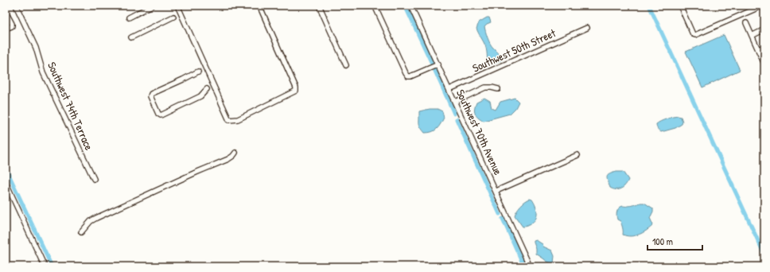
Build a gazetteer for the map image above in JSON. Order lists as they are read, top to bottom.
{
  "streets": {
    "street": ["Southwest 50th Street", "Southwest 74th Terrace", "Southwest 70th Avenue"]
  },
  "crossings": [
    ["Southwest 50th Street", "Southwest 70th Avenue"]
  ],
  "scale_bar": "100 m"
}
